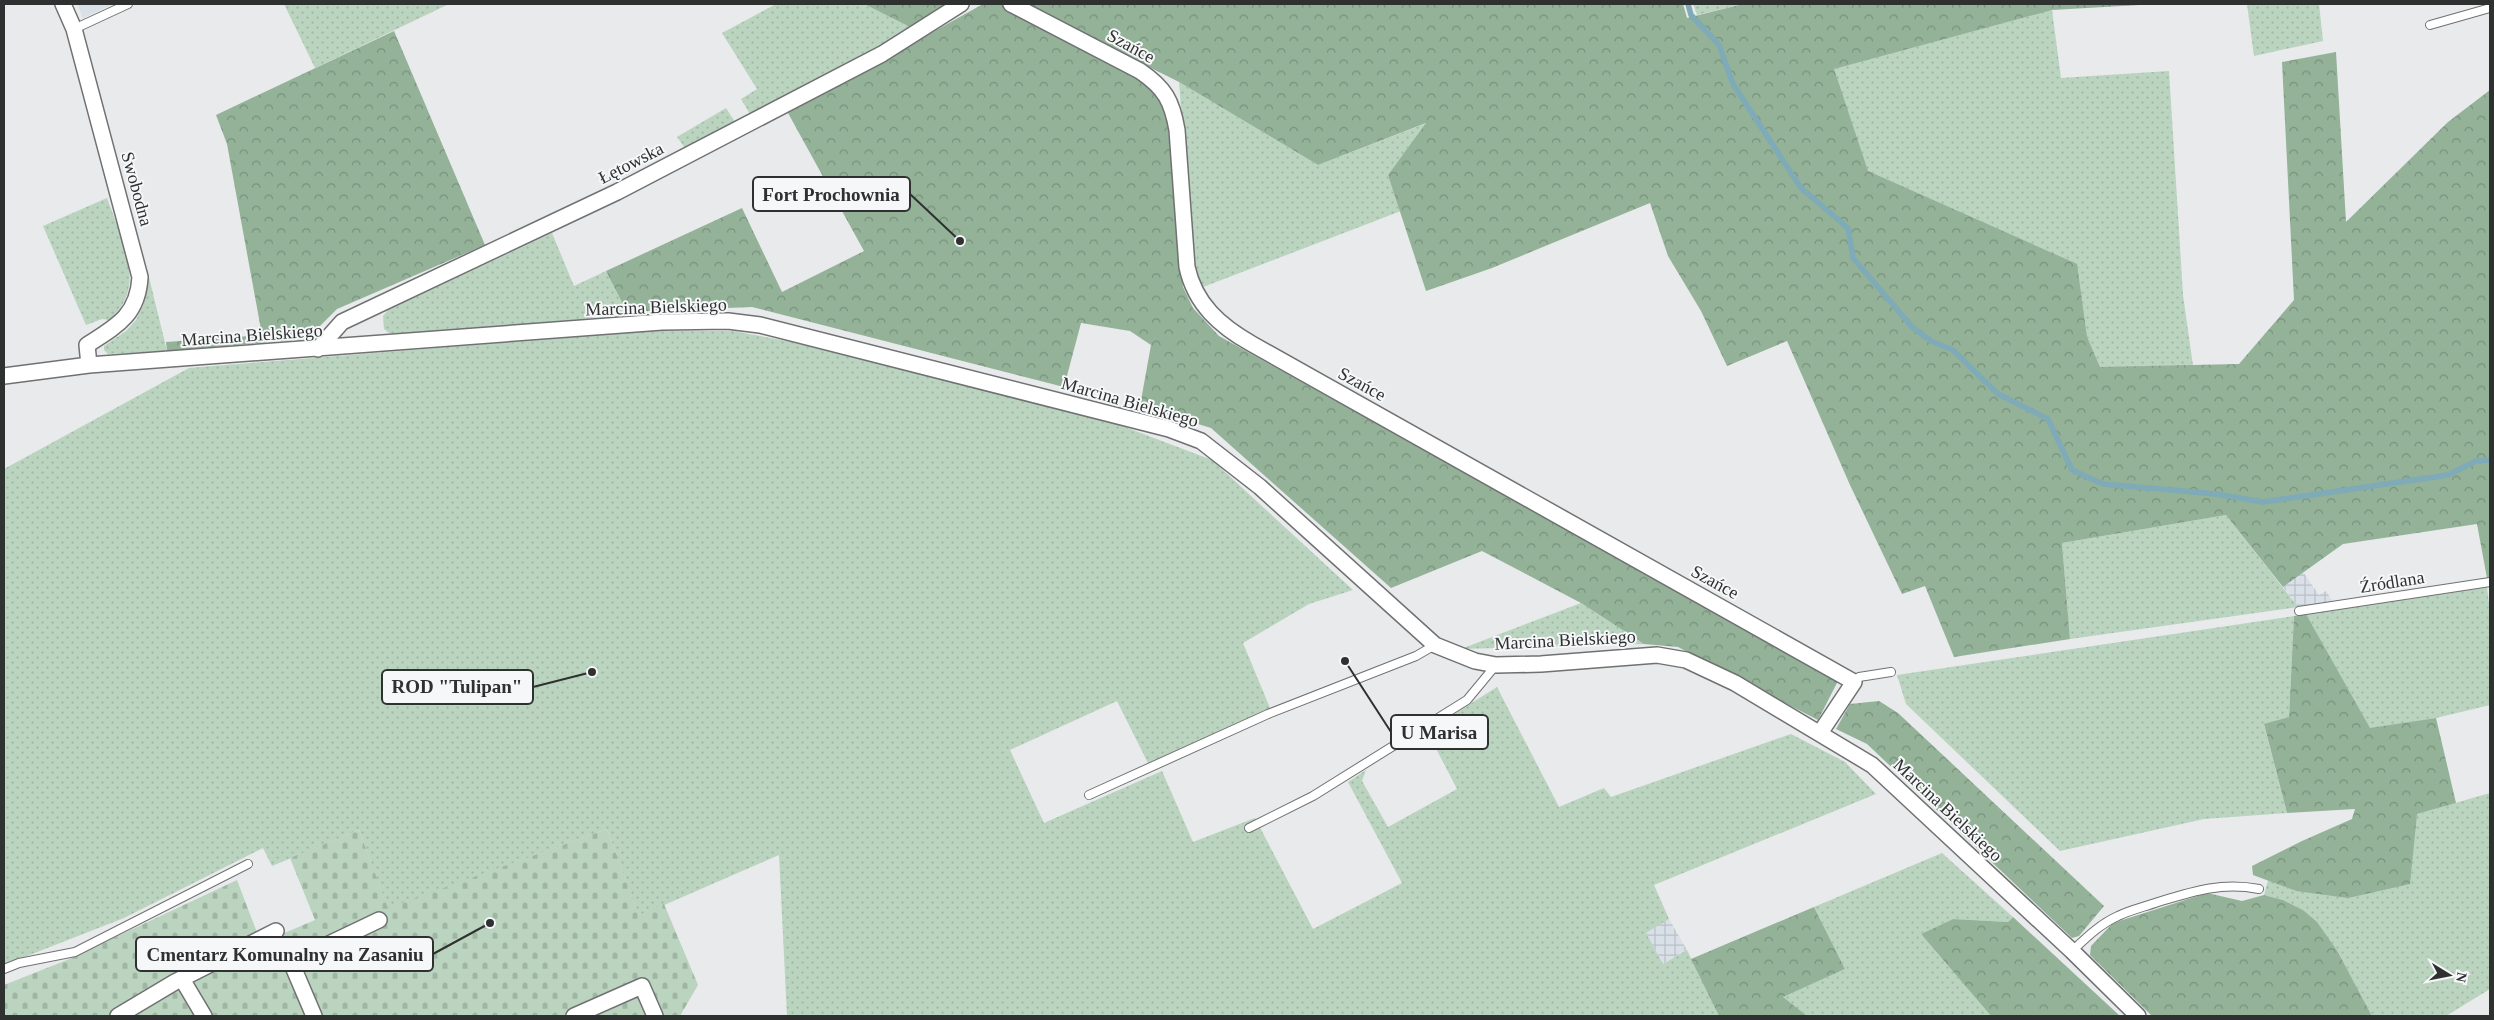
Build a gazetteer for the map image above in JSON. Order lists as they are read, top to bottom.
{
  "streets": {
    "street": [
      "Szańce",
      "Łętowska",
      "Swobodna",
      "Marcina Bielskiego"
    ],
    "lane": ["Źródlana"]
  },
  "crossings": [
    ["Łętowska", "Marcina Bielskiego"],
    ["Swobodna", "Marcina Bielskiego"]
  ],
  "places": [
    "Fort Prochownia",
    "U Marisa",
    "ROD \"Tulipan\"",
    "Cmentarz Komunalny na Zasaniu"
  ],
  "north": "right"
}
